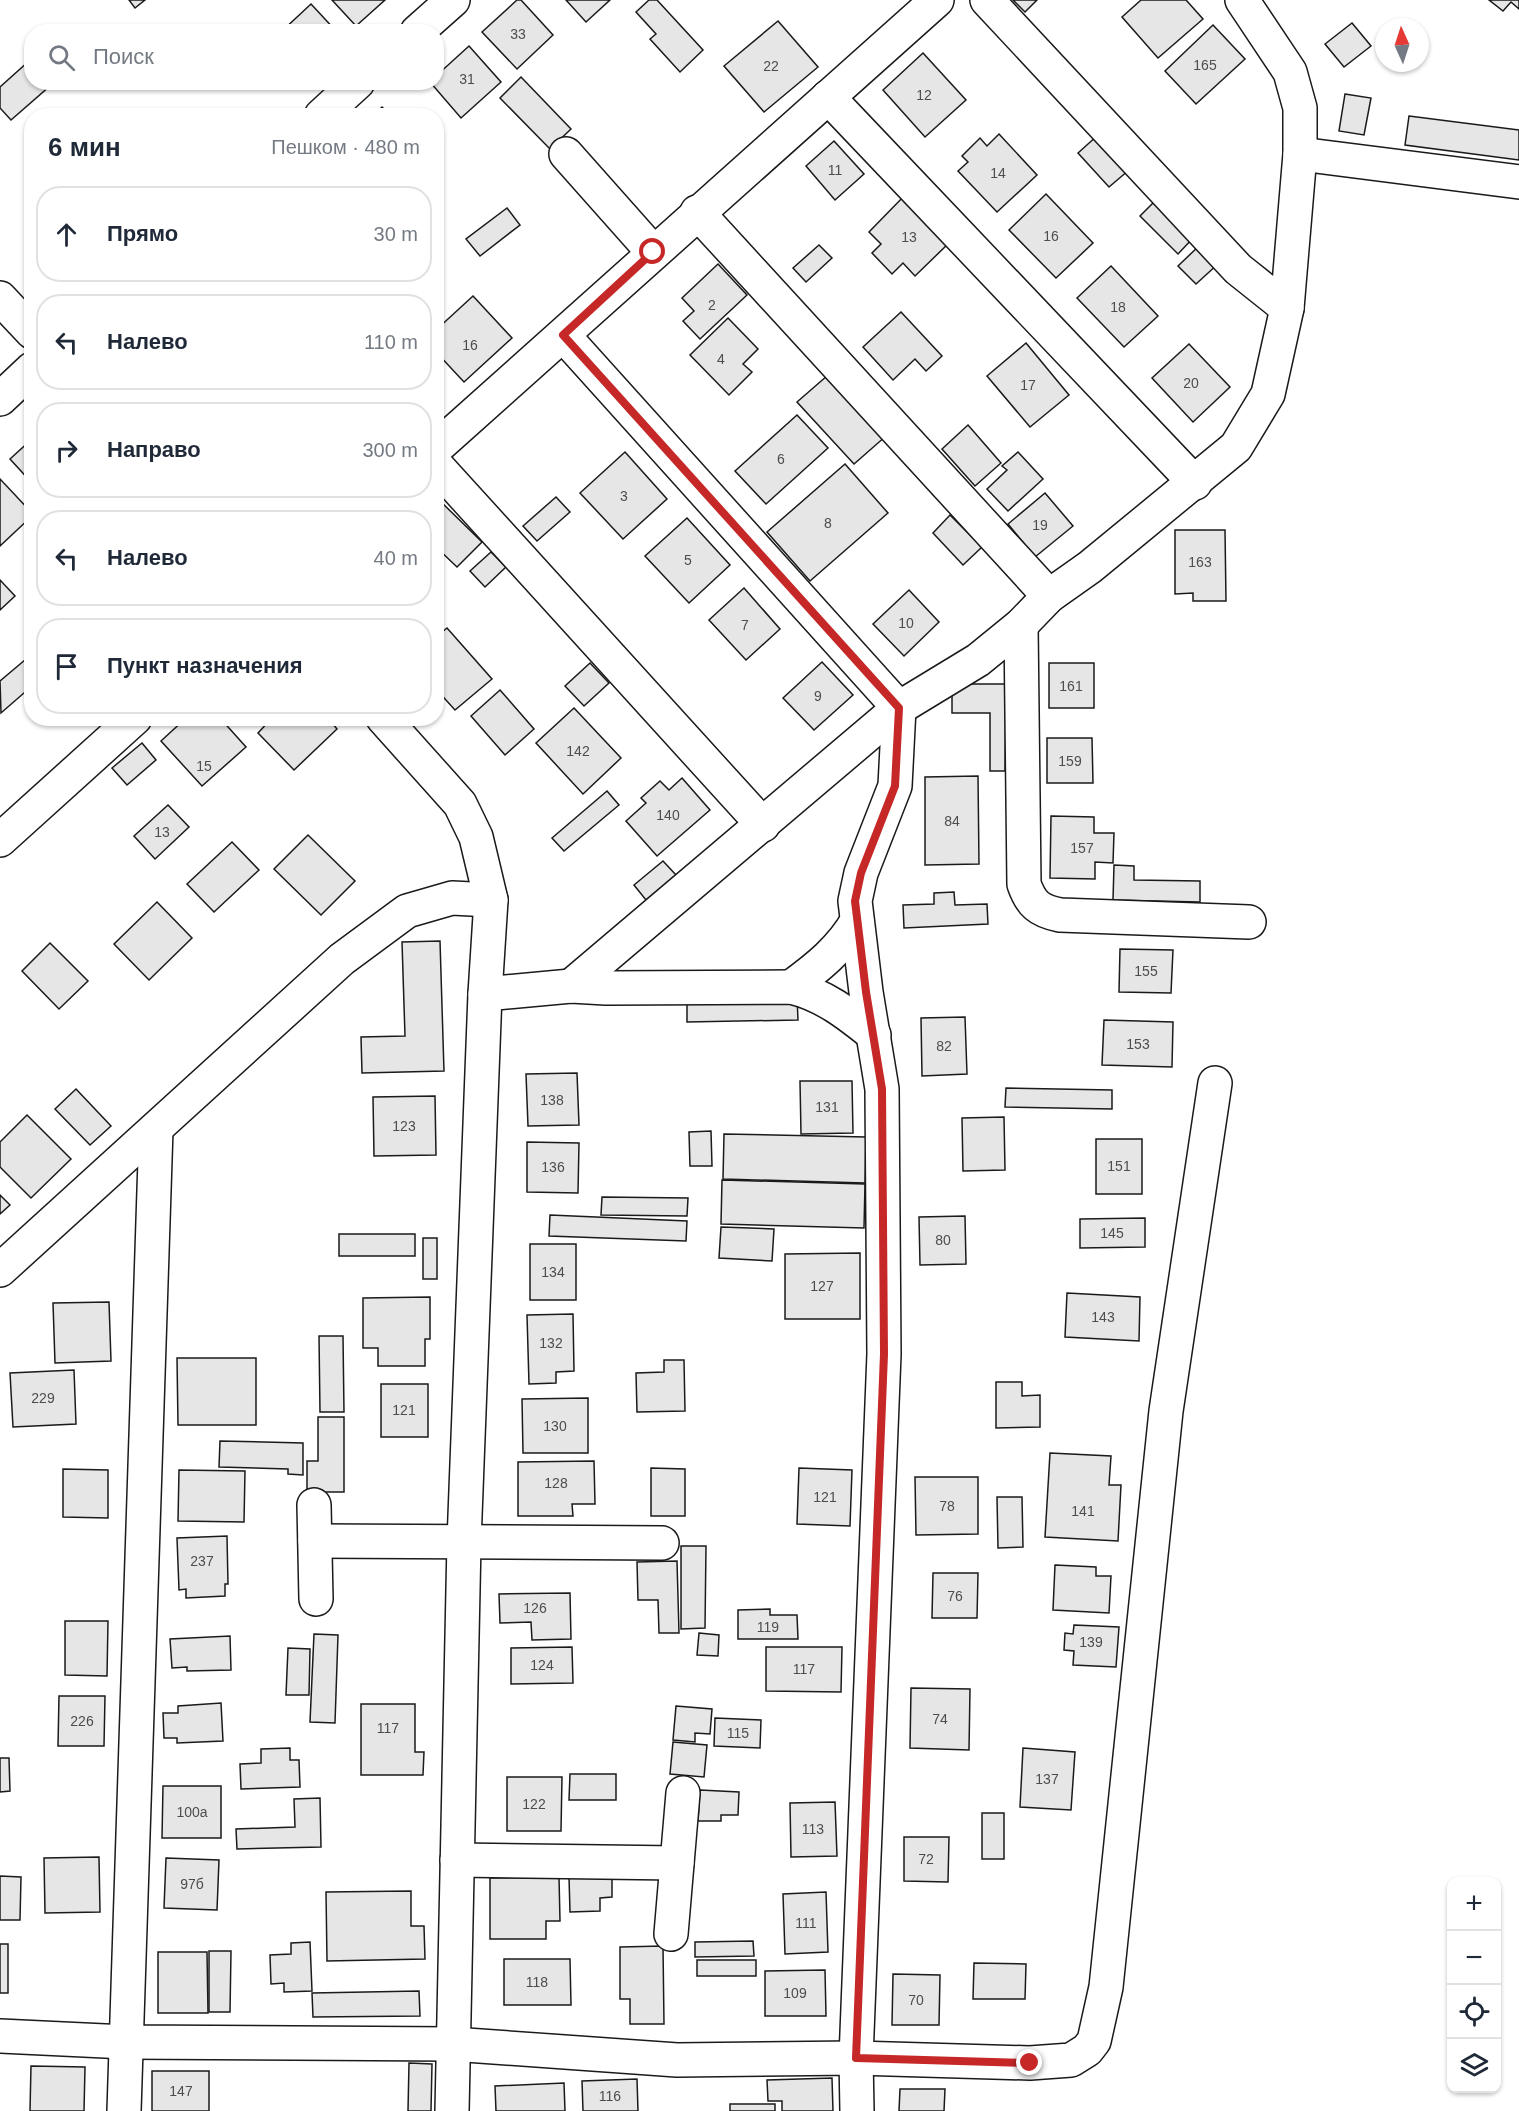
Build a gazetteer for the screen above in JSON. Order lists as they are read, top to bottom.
{
  "house_numbers": [
    "33",
    "165",
    "22",
    "31",
    "12",
    "11",
    "14",
    "16",
    "13",
    "2",
    "18",
    "16",
    "4",
    "20",
    "17",
    "6",
    "3",
    "8",
    "19",
    "5",
    "163",
    "10",
    "7",
    "161",
    "9",
    "142",
    "159",
    "15",
    "140",
    "84",
    "13",
    "157",
    "155",
    "153",
    "82",
    "138",
    "131",
    "123",
    "151",
    "136",
    "145",
    "80",
    "134",
    "127",
    "143",
    "132",
    "229",
    "121",
    "130",
    "128",
    "121",
    "78",
    "141",
    "237",
    "76",
    "126",
    "119",
    "139",
    "124",
    "117",
    "74",
    "226",
    "117",
    "115",
    "137",
    "122",
    "100а",
    "113",
    "72",
    "97б",
    "111",
    "118",
    "109",
    "70",
    "147",
    "116"
  ],
  "north": "top",
  "page": {
    "search": "Поиск",
    "heading": ["6 мин", "Пешком · 480 m"],
    "list": [
      ["Прямо", "30 m"],
      ["Налево", "110 m"],
      ["Направо", "300 m"],
      ["Налево", "40 m"],
      "Пункт назначения"
    ],
    "map_buttons": ["+", "−"]
  }
}
